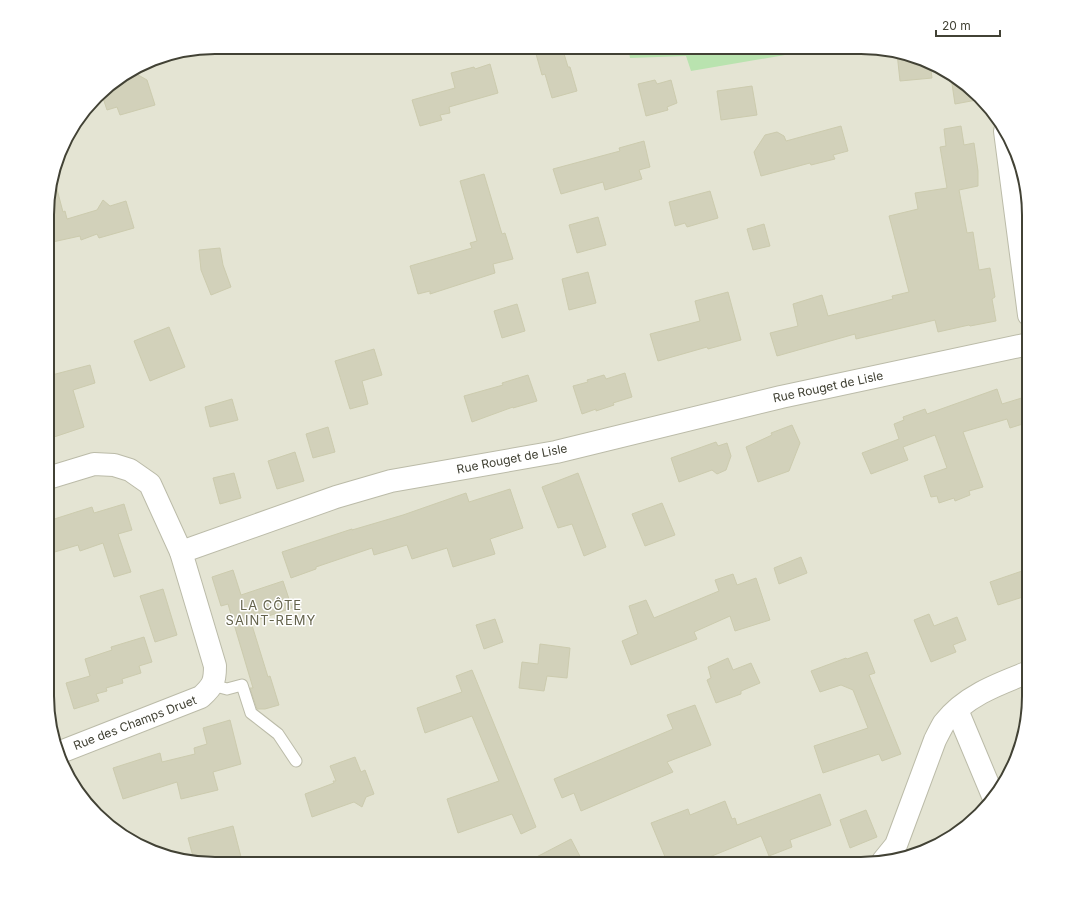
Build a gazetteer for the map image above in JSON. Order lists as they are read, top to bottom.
{
  "streets": {
    "street": ["Rue Rouget de Lisle", "Rue des Champs Druet"]
  },
  "districts": ["LA CÔTE SAINT-REMY"],
  "scale_bar": "20 m"
}
